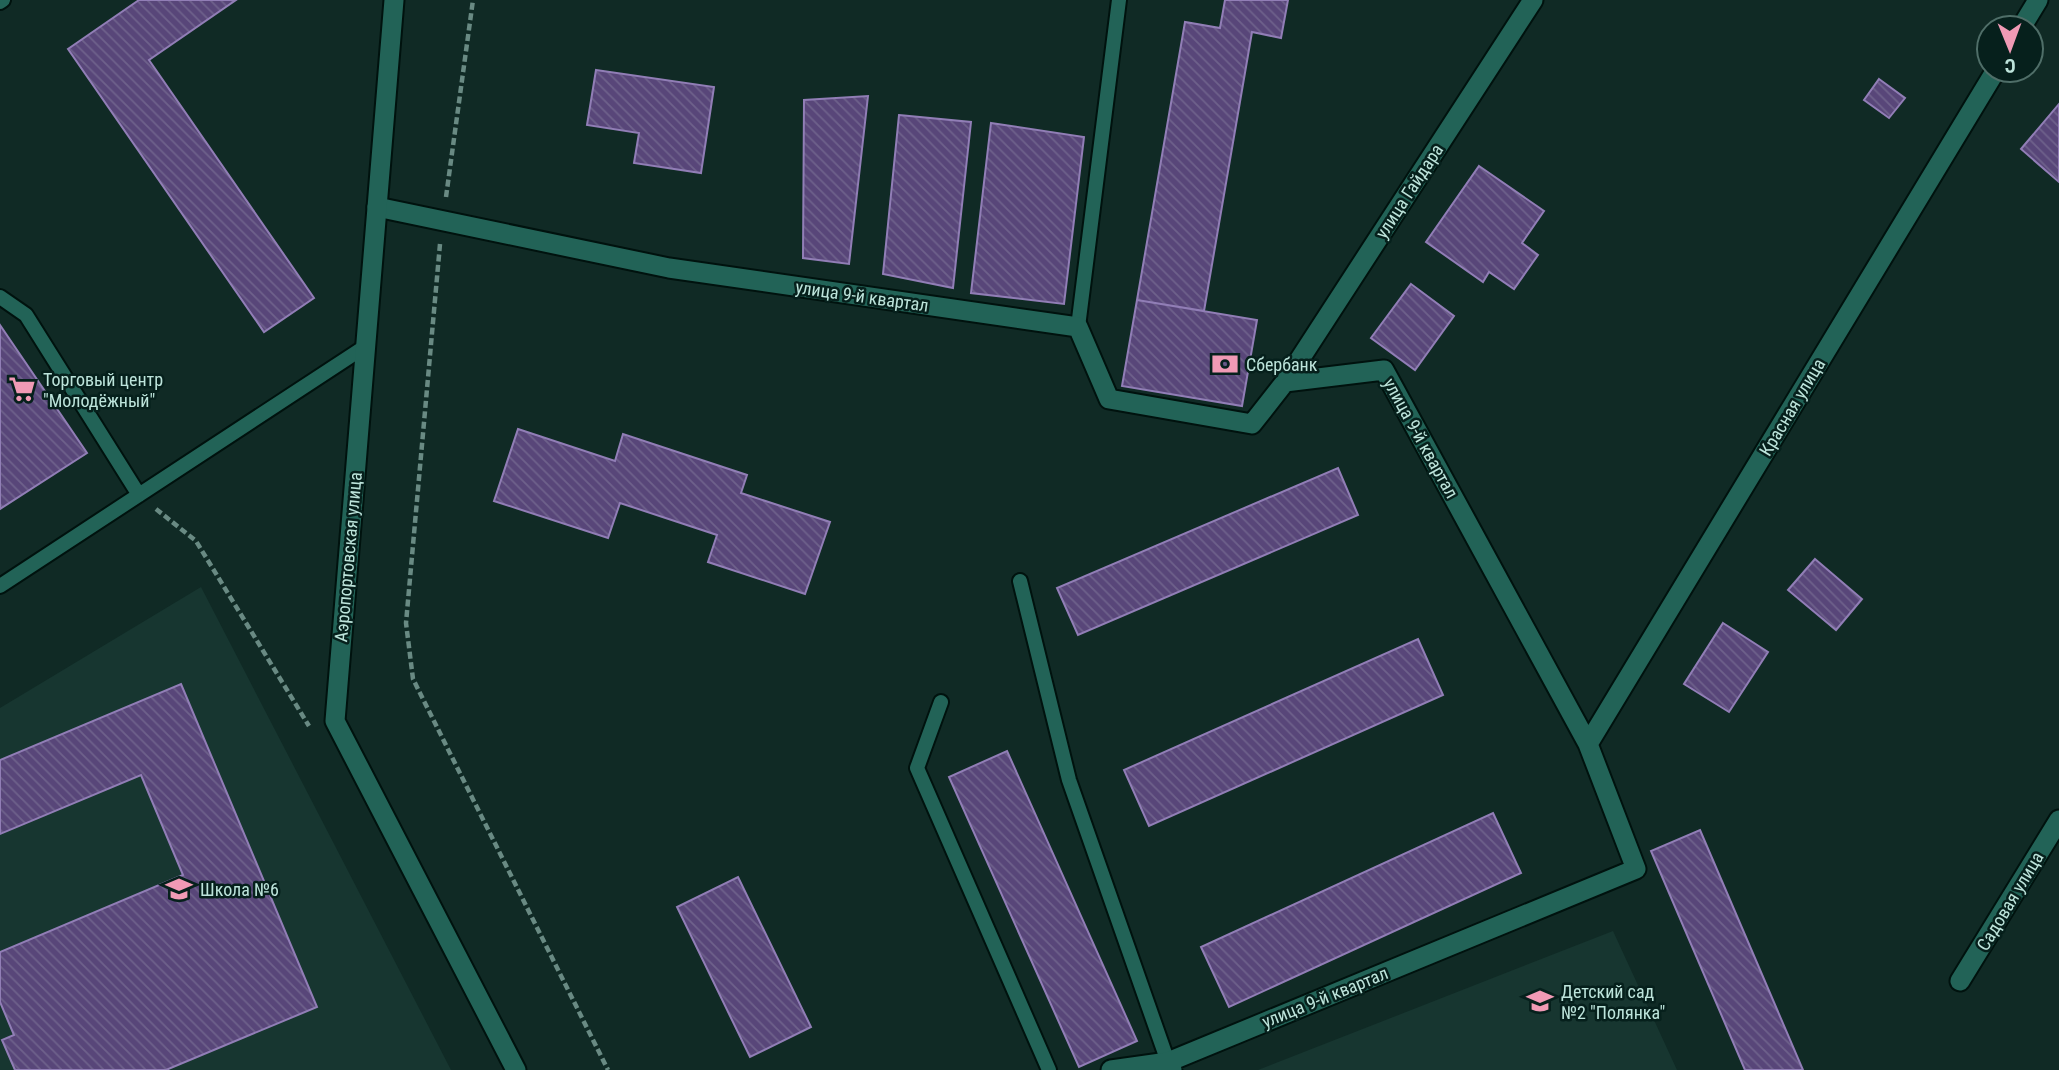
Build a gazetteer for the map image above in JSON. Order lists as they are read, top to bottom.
{
  "streets": {
    "street": [
      "улица Гайдара",
      "улица 9-й квартал",
      "Красная улица",
      "Аэропортовская улица",
      "Садовая улица"
    ]
  },
  "crossings": [
    ["улица Гайдара", "улица 9-й квартал"],
    ["улица 9-й квартал", "Красная улица"],
    ["улица 9-й квартал", "Аэропортовская улица"]
  ],
  "places": {
    "bank": ["Сбербанк"],
    "supermarket": ["Торговый центр \"Молодёжный\""],
    "school or university": ["Школа №6", "Детский сад №2 \"Полянка\""]
  },
  "north": "bottom"
}
